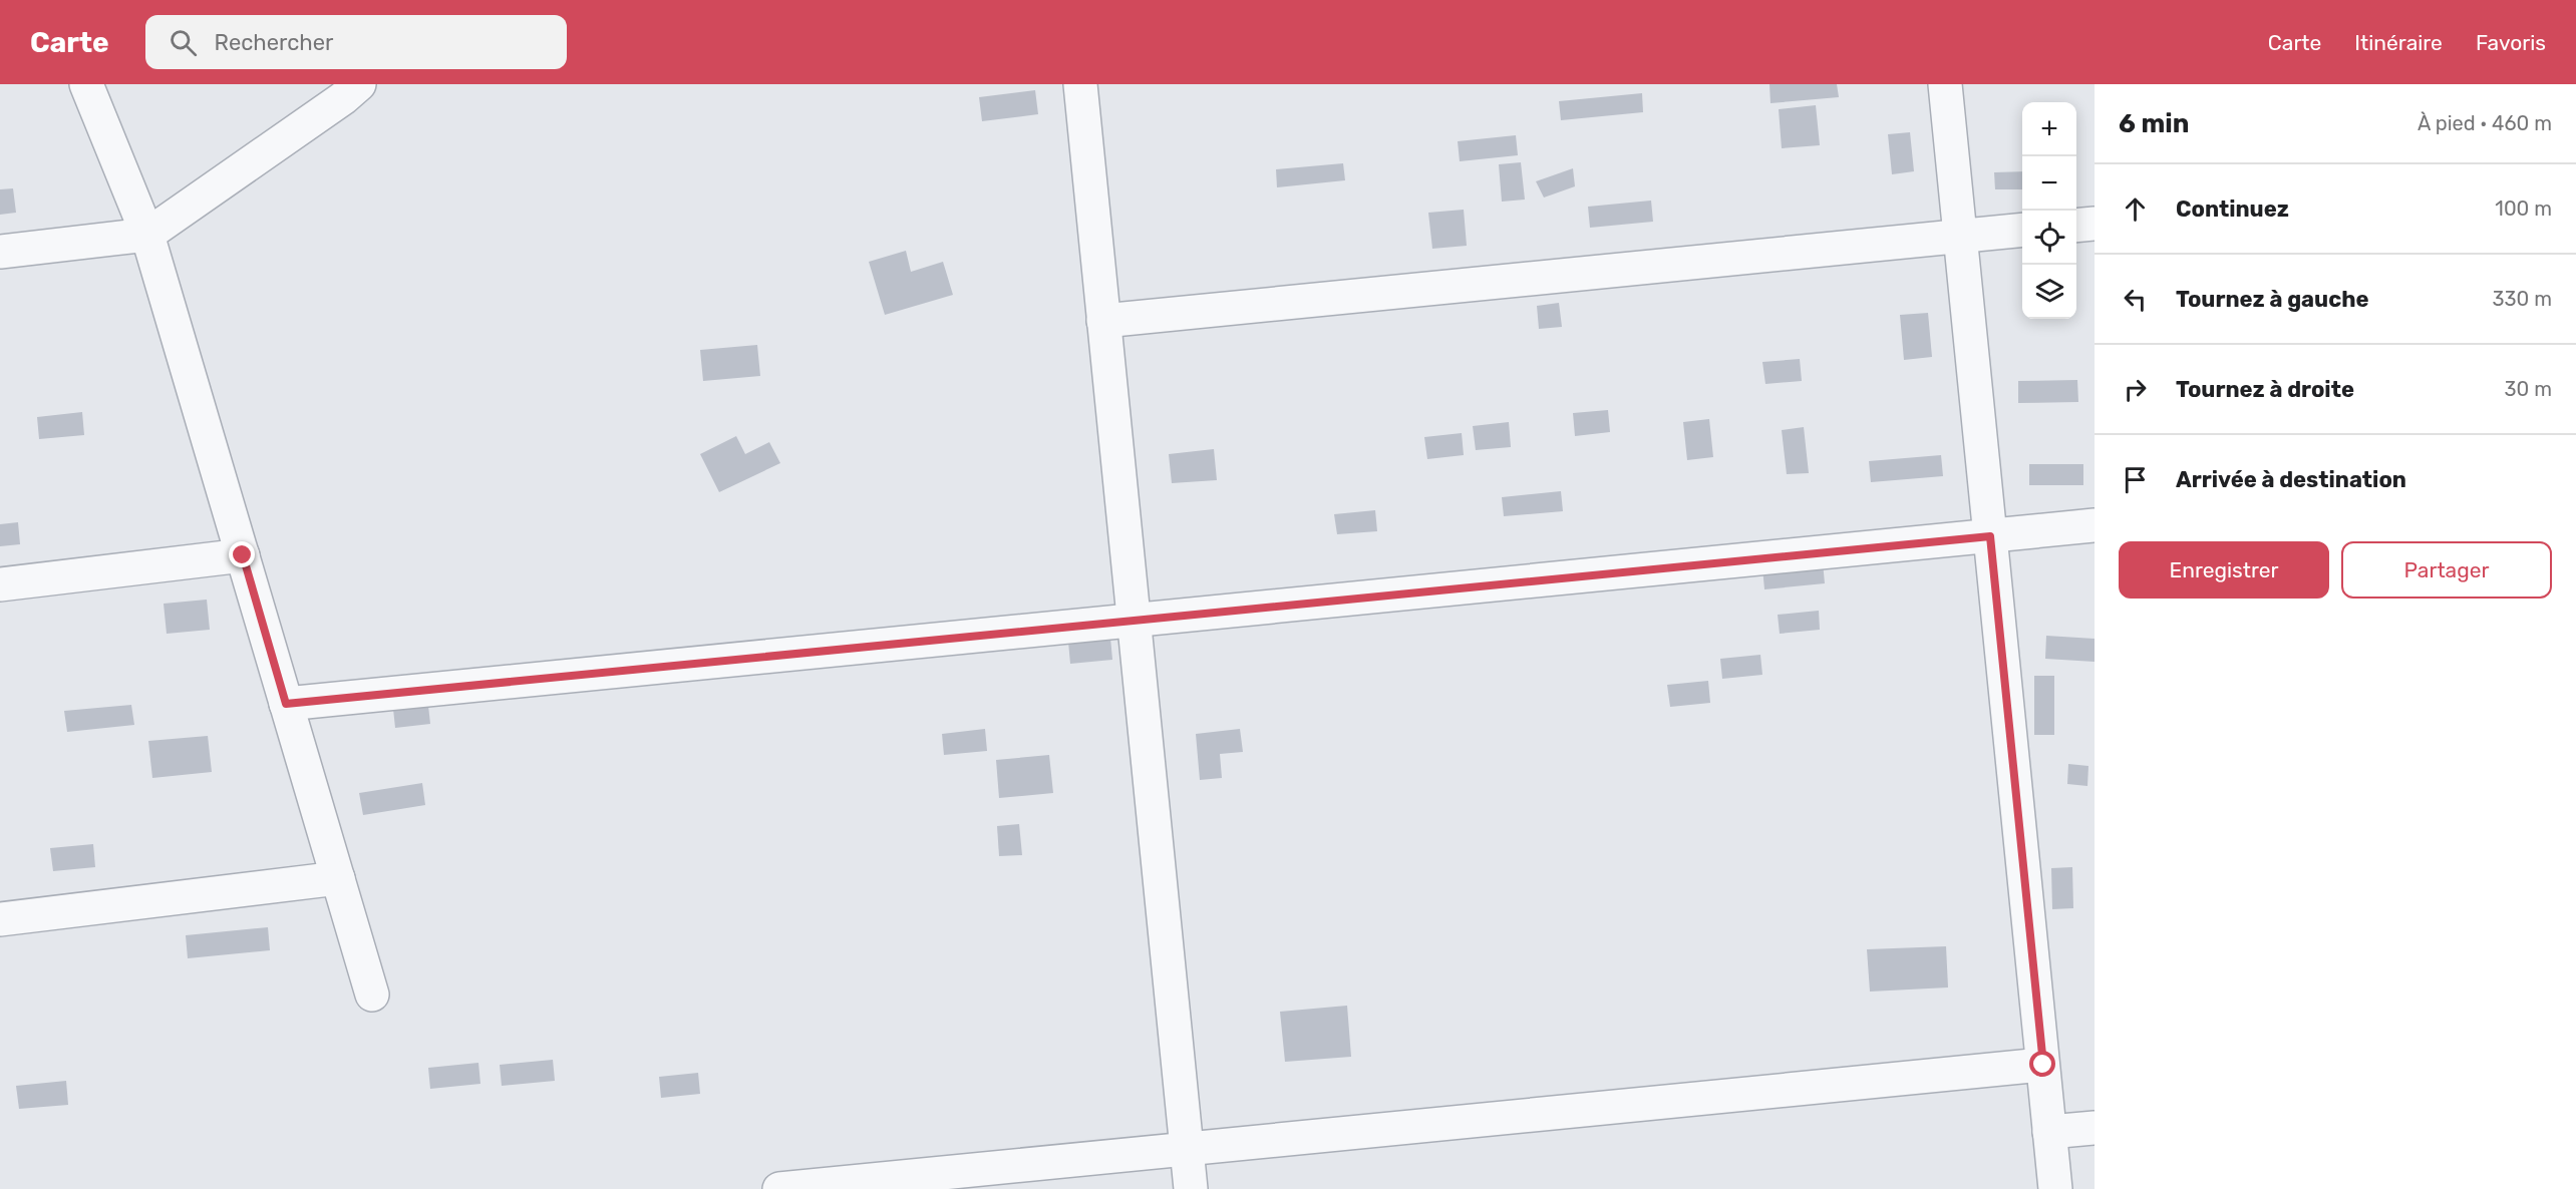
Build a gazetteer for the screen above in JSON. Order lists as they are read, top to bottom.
{
  "page": {
    "header": "Carte",
    "search": "Rechercher",
    "nav": ["Carte", "Itinéraire", "Favoris"],
    "heading": ["6 min", "À pied · 460 m"],
    "map_buttons": ["+", "−"],
    "list": [
      ["Continuez", "100 m"],
      ["Tournez à gauche", "330 m"],
      ["Tournez à droite", "30 m"],
      "Arrivée à destination"
    ],
    "buttons": ["Enregistrer", "Partager"]
  }
}
